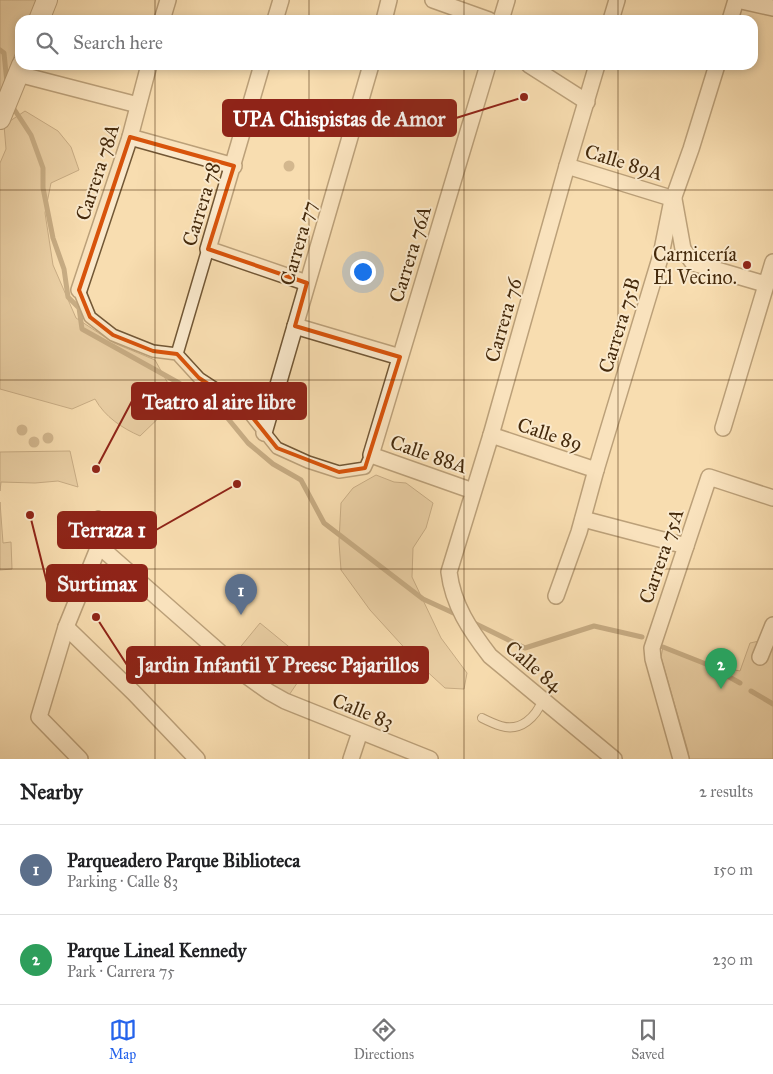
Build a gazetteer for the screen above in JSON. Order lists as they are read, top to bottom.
{
  "streets": {
    "street": [
      "Calle 89A",
      "Carrera 78A",
      "Carrera 78",
      "Carrera 77",
      "Carrera 76A",
      "Carrera 76",
      "Carrera 75B",
      "Calle 89",
      "Calle 88A",
      "Carrera 75A",
      "Calle 84",
      "Calle 83"
    ]
  },
  "crossings": [
    ["Calle 89A", "Carrera 76"],
    ["Calle 89A", "Carrera 75B"],
    ["Carrera 76A", "Calle 88A"],
    ["Carrera 76", "Calle 89"],
    ["Carrera 76", "Calle 88A"],
    ["Carrera 76", "Calle 84"],
    ["Carrera 75B", "Calle 89"]
  ],
  "places": [
    "UPA Chispistas de Amor",
    "Carnicería El Vecino.",
    "Teatro al aire libre",
    "Terraza 1",
    "Surtimax",
    "Jardin Infantil Y Preesc Pajarillos"
  ],
  "page": {
    "search": "Search here",
    "pins": ["1", "2"],
    "heading": ["Nearby", "2 results"],
    "list": [
      {
        "mark": "1",
        "name": "Parqueadero Parque Biblioteca",
        "note": "Parking · Calle 83",
        "value": "150 m"
      },
      {
        "mark": "2",
        "name": "Parque Lineal Kennedy",
        "note": "Park · Carrera 75",
        "value": "230 m"
      }
    ],
    "nav": ["Map", "Directions", "Saved"]
  }
}
